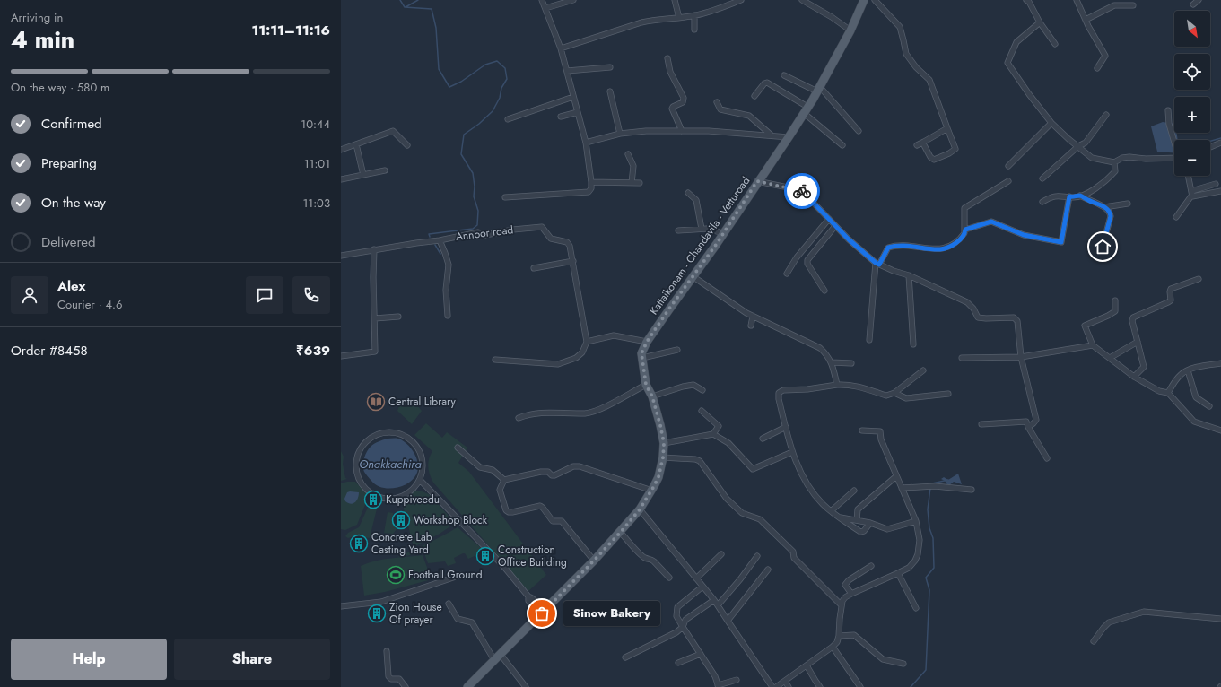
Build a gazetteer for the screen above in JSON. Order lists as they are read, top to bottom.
{
  "streets": {
    "main road": ["Kattaikonam - Chandavila - Vetturoad"],
    "street": ["Annoor road"]
  },
  "water": ["Onakkachira"],
  "places": {
    "library": ["Central Library"],
    "building": [
      "Kuppiveedu",
      "Workshop Block",
      "Concrete Lab Casting Yard",
      "Construction Office Building",
      "Zion House Of prayer"
    ],
    "sports": ["Football Ground"],
    "other": ["Sinow Bakery"]
  },
  "north": "bottom right",
  "page": {
    "heading": ["4 min", "Arriving in", "11:11–11:16"],
    "panel": [
      "Alex",
      "Courier · 4.6",
      "Order #8458",
      "₹639"
    ],
    "map_buttons": ["+", "−"],
    "bar": "On the way · 580 m",
    "list": [
      ["Confirmed", "10:44"],
      ["Preparing", "11:01"],
      ["On the way", "11:03"],
      "Delivered"
    ],
    "bubble": "Sinow Bakery",
    "buttons": ["Help", "Share"]
  }
}
